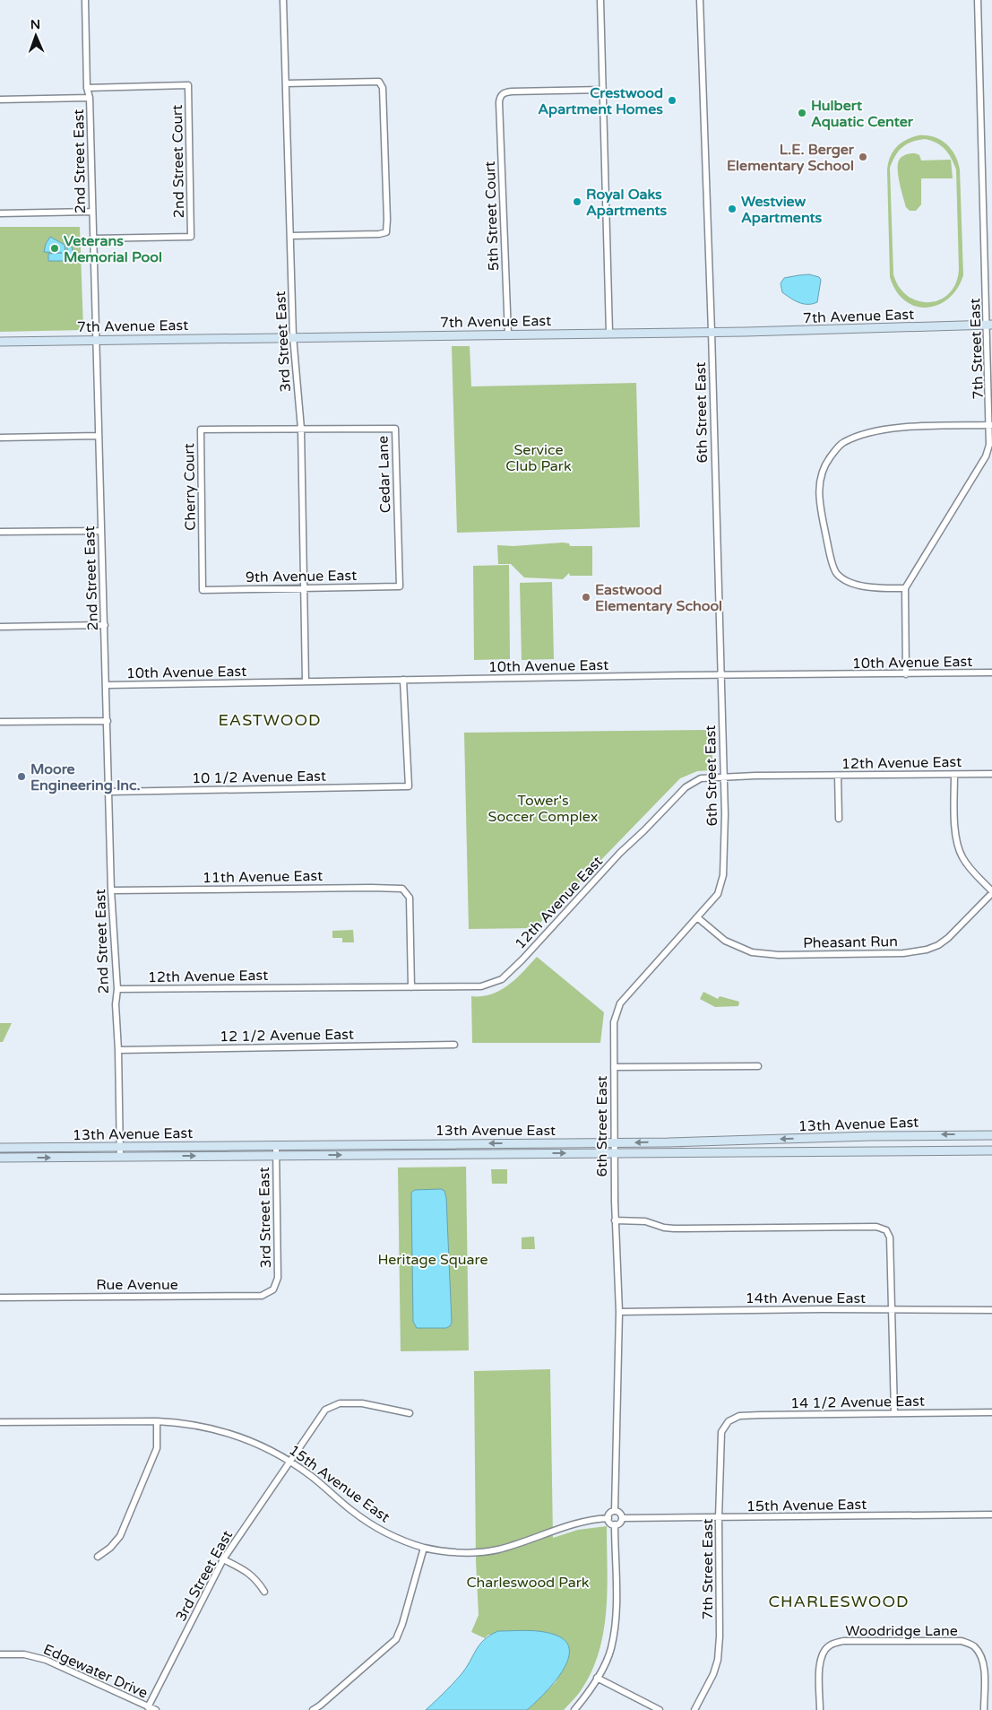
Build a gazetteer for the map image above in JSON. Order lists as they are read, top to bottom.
{
  "streets": {
    "main road": ["7th Avenue East", "13th Avenue East"],
    "street": [
      "2nd Street East",
      "2nd Street Court",
      "5th Street Court",
      "3rd Street East",
      "7th Street East",
      "6th Street East",
      "Cedar Lane",
      "Cherry Court",
      "9th Avenue East",
      "10th Avenue East",
      "12th Avenue East",
      "10 1/2 Avenue East",
      "11th Avenue East",
      "Pheasant Run",
      "12 1/2 Avenue East",
      "Rue Avenue",
      "14th Avenue East",
      "14 1/2 Avenue East",
      "15th Avenue East",
      "Woodridge Lane",
      "Edgewater Drive"
    ]
  },
  "crossings": [
    ["2nd Street East", "2nd Street Court"],
    ["2nd Street East", "7th Avenue East"],
    ["2nd Street East", "10th Avenue East"],
    ["2nd Street East", "12th Avenue East"],
    ["2nd Street East", "10 1/2 Avenue East"],
    ["2nd Street East", "11th Avenue East"],
    ["2nd Street East", "12 1/2 Avenue East"],
    ["2nd Street East", "13th Avenue East"],
    ["5th Street Court", "7th Avenue East"],
    ["7th Avenue East", "3rd Street East"],
    ["7th Avenue East", "7th Street East"],
    ["7th Avenue East", "6th Street East"],
    ["3rd Street East", "Cedar Lane"],
    ["3rd Street East", "Cherry Court"],
    ["3rd Street East", "9th Avenue East"],
    ["3rd Street East", "10th Avenue East"],
    ["3rd Street East", "13th Avenue East"],
    ["3rd Street East", "Rue Avenue"],
    ["3rd Street East", "15th Avenue East"],
    ["3rd Street East", "Edgewater Drive"],
    ["7th Street East", "14 1/2 Avenue East"],
    ["7th Street East", "15th Avenue East"],
    ["6th Street East", "10th Avenue East"],
    ["6th Street East", "12th Avenue East"],
    ["6th Street East", "Pheasant Run"],
    ["6th Street East", "13th Avenue East"],
    ["6th Street East", "14th Avenue East"],
    ["6th Street East", "15th Avenue East"],
    ["Cedar Lane", "Cherry Court"],
    ["Cedar Lane", "9th Avenue East"],
    ["Cherry Court", "9th Avenue East"],
    ["10th Avenue East", "10 1/2 Avenue East"],
    ["12th Avenue East", "11th Avenue East"]
  ],
  "districts": ["EASTWOOD", "CHARLESWOOD"],
  "parks": [
    "Service Club Park",
    "Tower's Soccer Complex",
    "Heritage Square",
    "Charleswood Park"
  ],
  "places": [
    "Crestwood Apartment Homes",
    "Hulbert Aquatic Center",
    "L.E. Berger Elementary School",
    "Royal Oaks Apartments",
    "Westview Apartments",
    "Veterans Memorial Pool",
    "Eastwood Elementary School",
    "Moore Engineering Inc."
  ],
  "north": "top"
}
